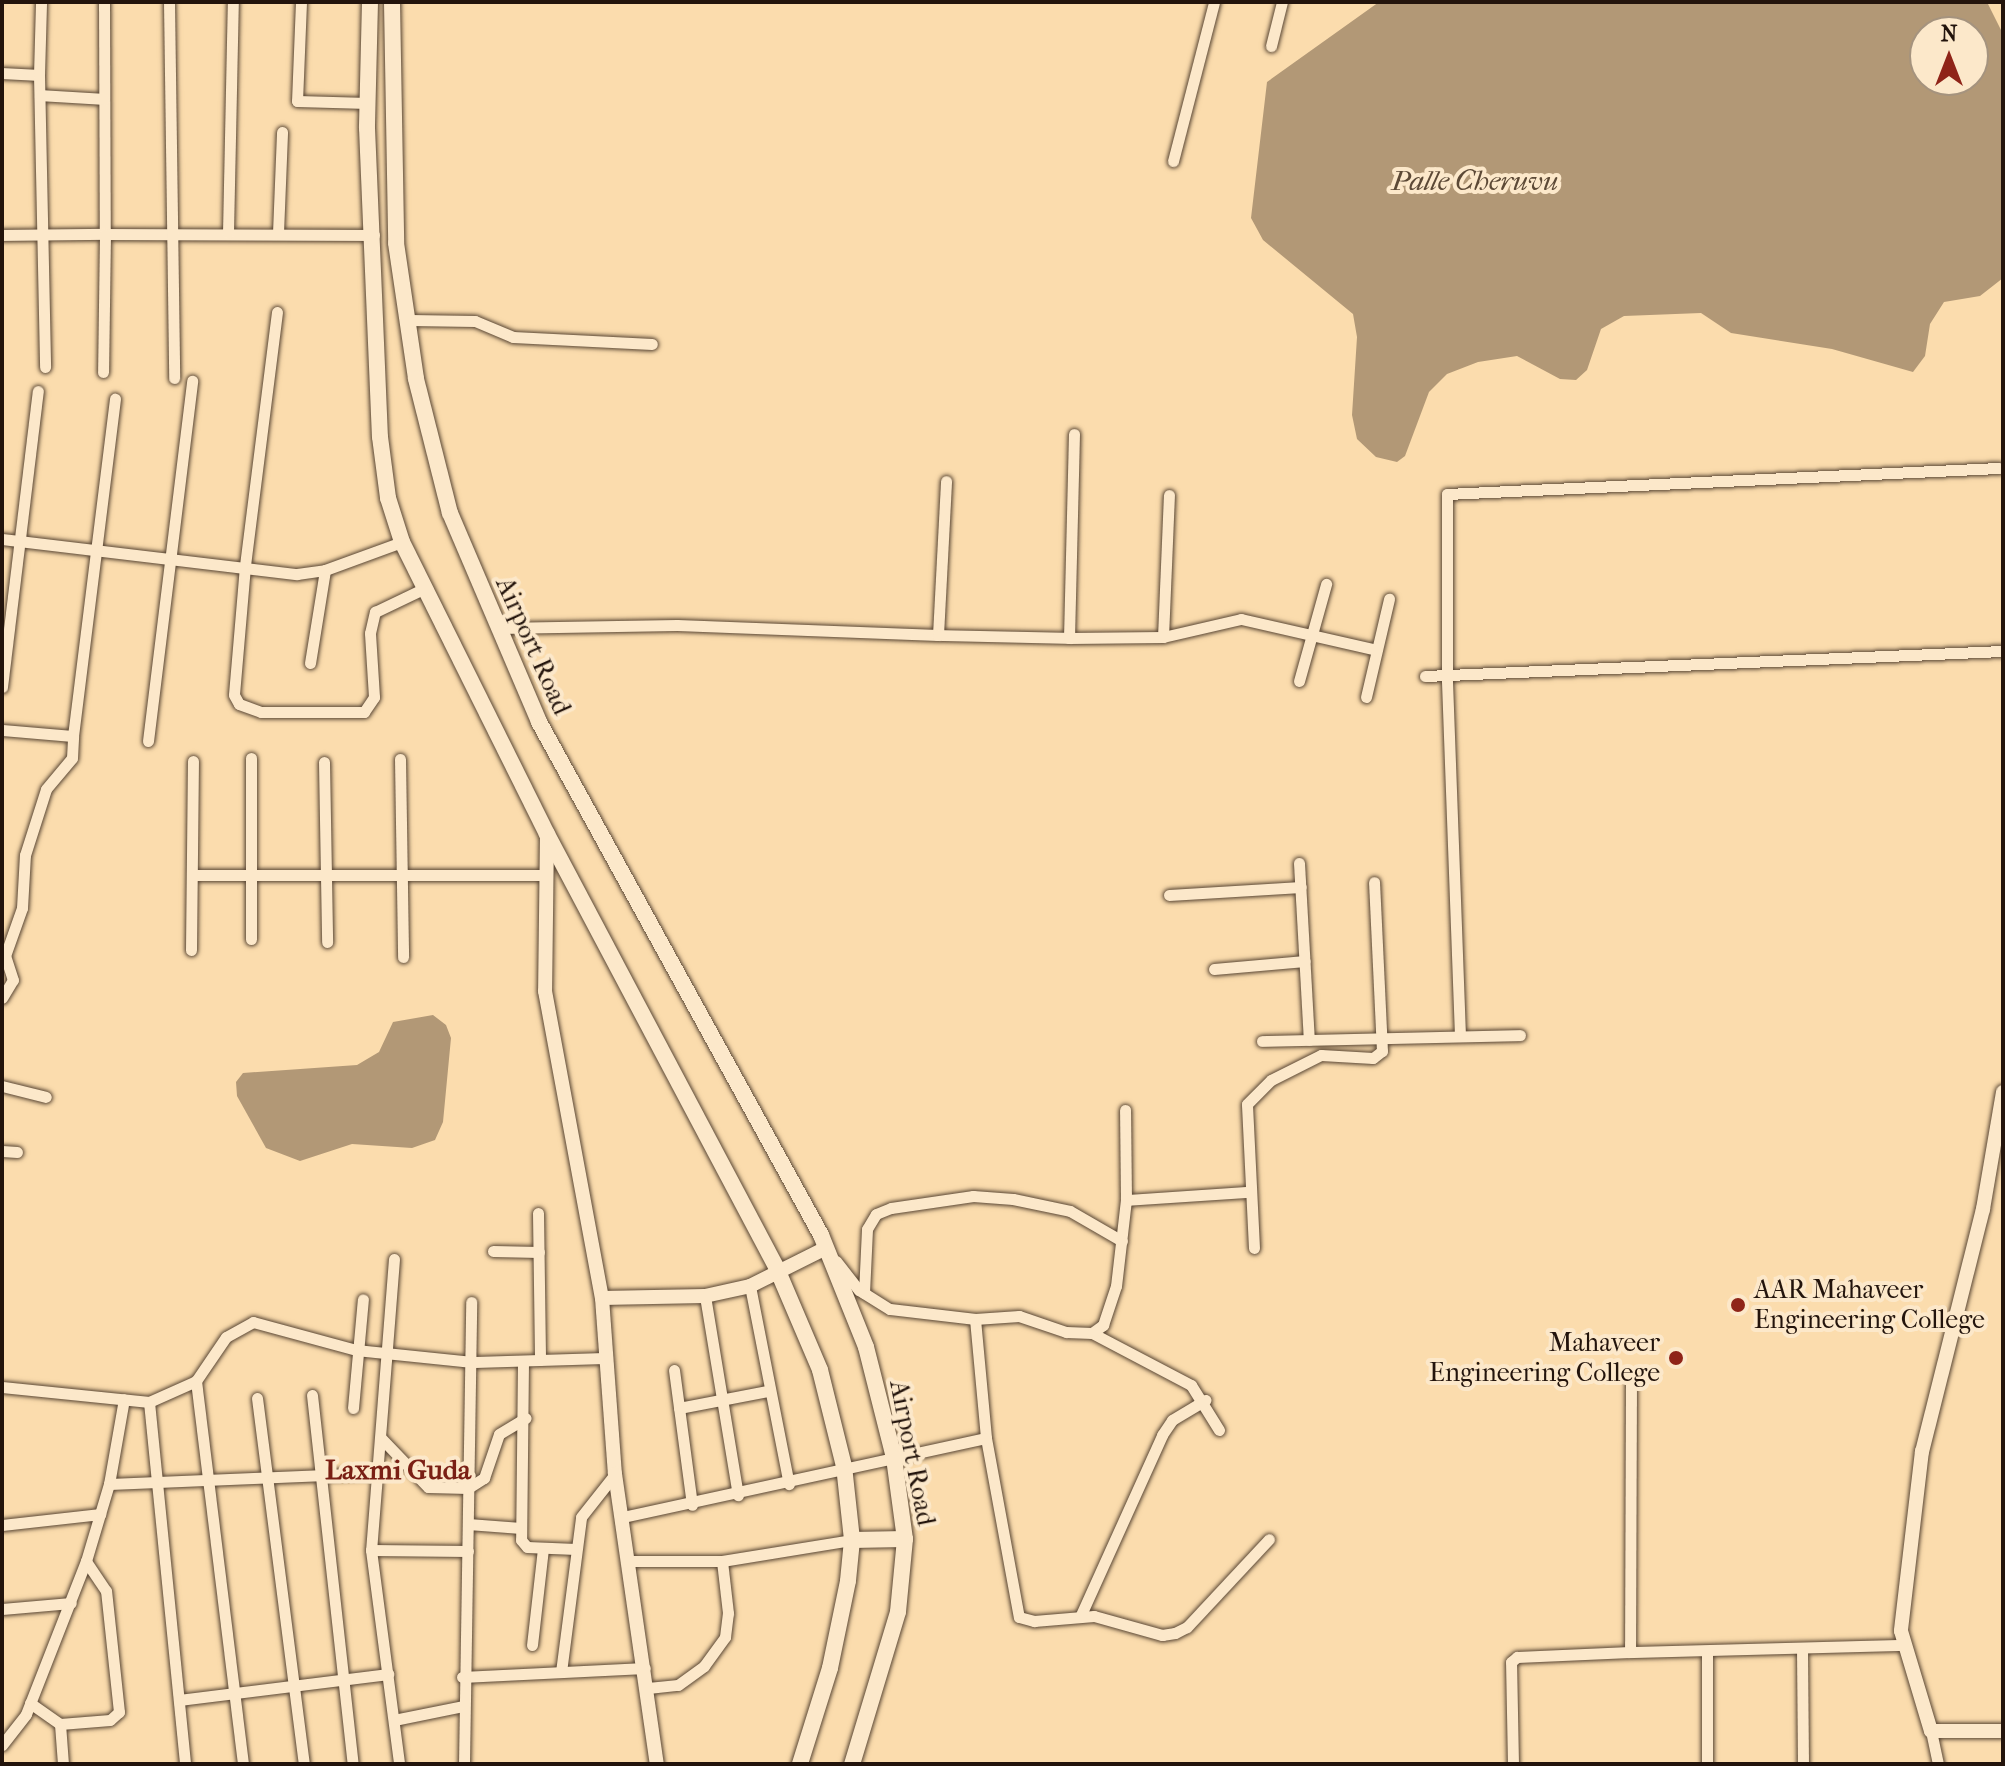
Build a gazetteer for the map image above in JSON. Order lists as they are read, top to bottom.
{
  "streets": {
    "main road": ["Airport Road"]
  },
  "districts": ["Laxmi Guda"],
  "water": ["Palle Cheruvu"],
  "places": ["AAR Mahaveer Engineering College", "Mahaveer Engineering College"],
  "north": "top"
}
